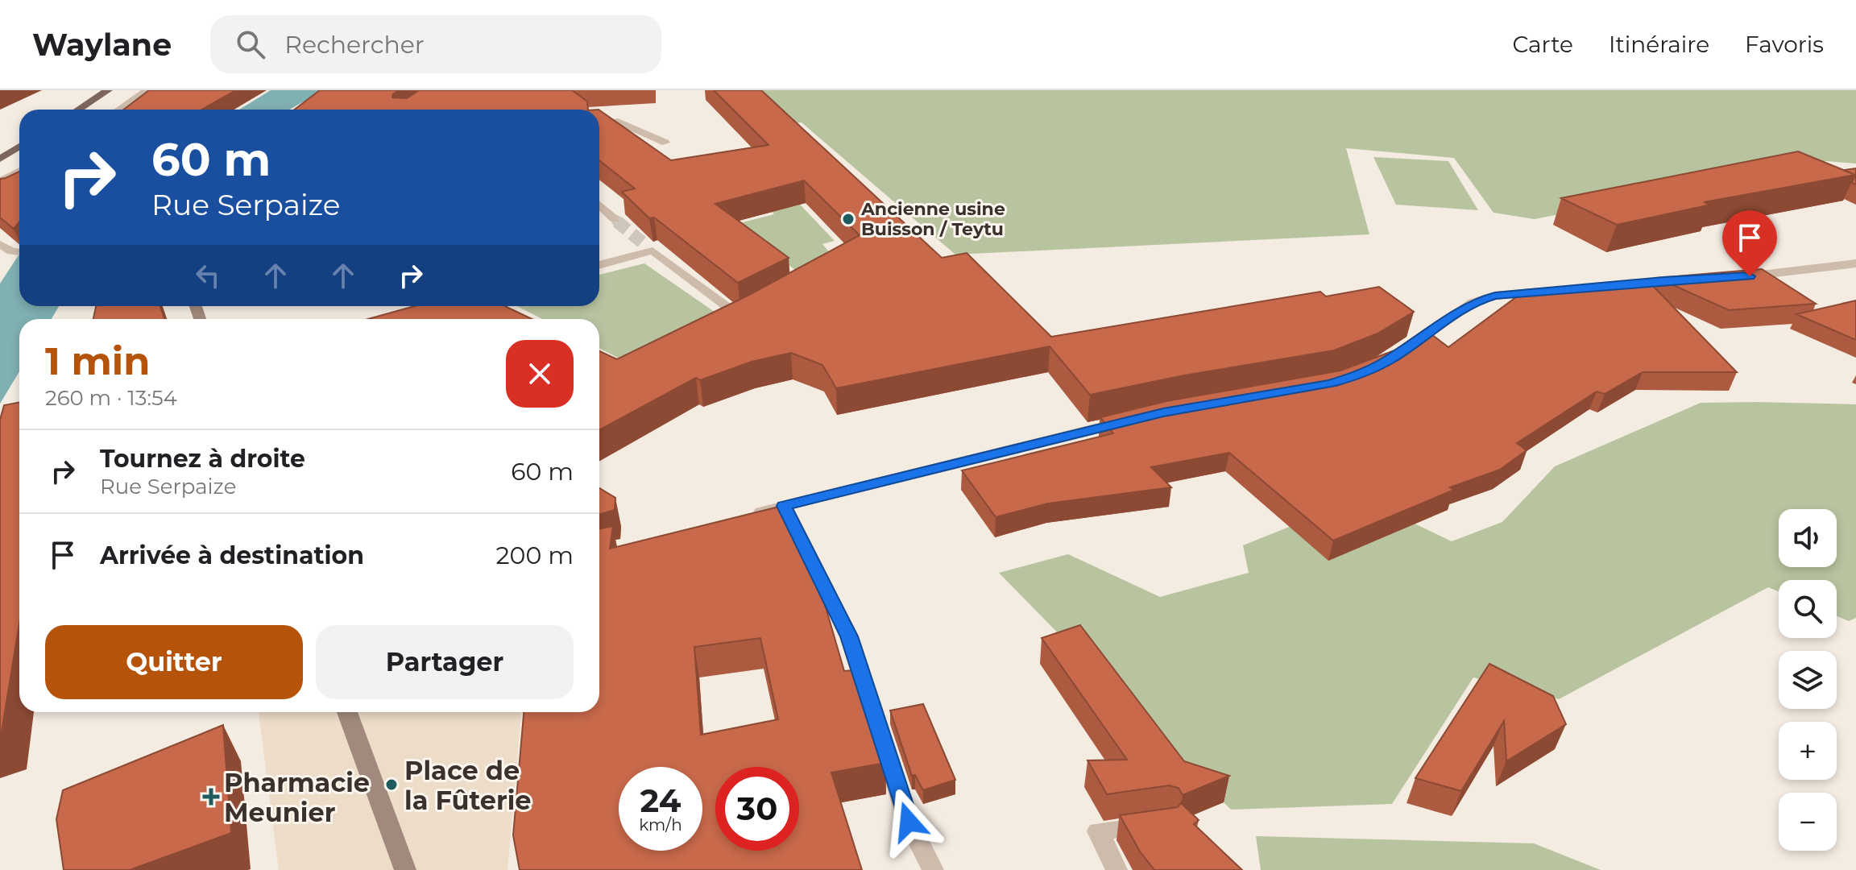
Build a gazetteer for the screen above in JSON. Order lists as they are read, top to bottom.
{
  "places": {
    "other": ["Ancienne usine Buisson / Teytu", "Place de la Fûterie"],
    "health": ["Pharmacie Meunier"]
  },
  "page": {
    "header": "Waylane",
    "search": "Rechercher",
    "nav": ["Carte", "Itinéraire", "Favoris"],
    "turn": ["60 m", "Rue Serpaize"],
    "heading": ["1 min", "260 m · 13:54"],
    "list": [
      {
        "name": "Tournez à droite",
        "note": "Rue Serpaize",
        "value": "60 m"
      },
      {
        "name": "Arrivée à destination",
        "value": "200 m"
      }
    ],
    "map_buttons": ["+", "−"],
    "buttons": ["Quitter", "Partager"],
    "speed": "24 km/h",
    "limit": "30"
  }
}
